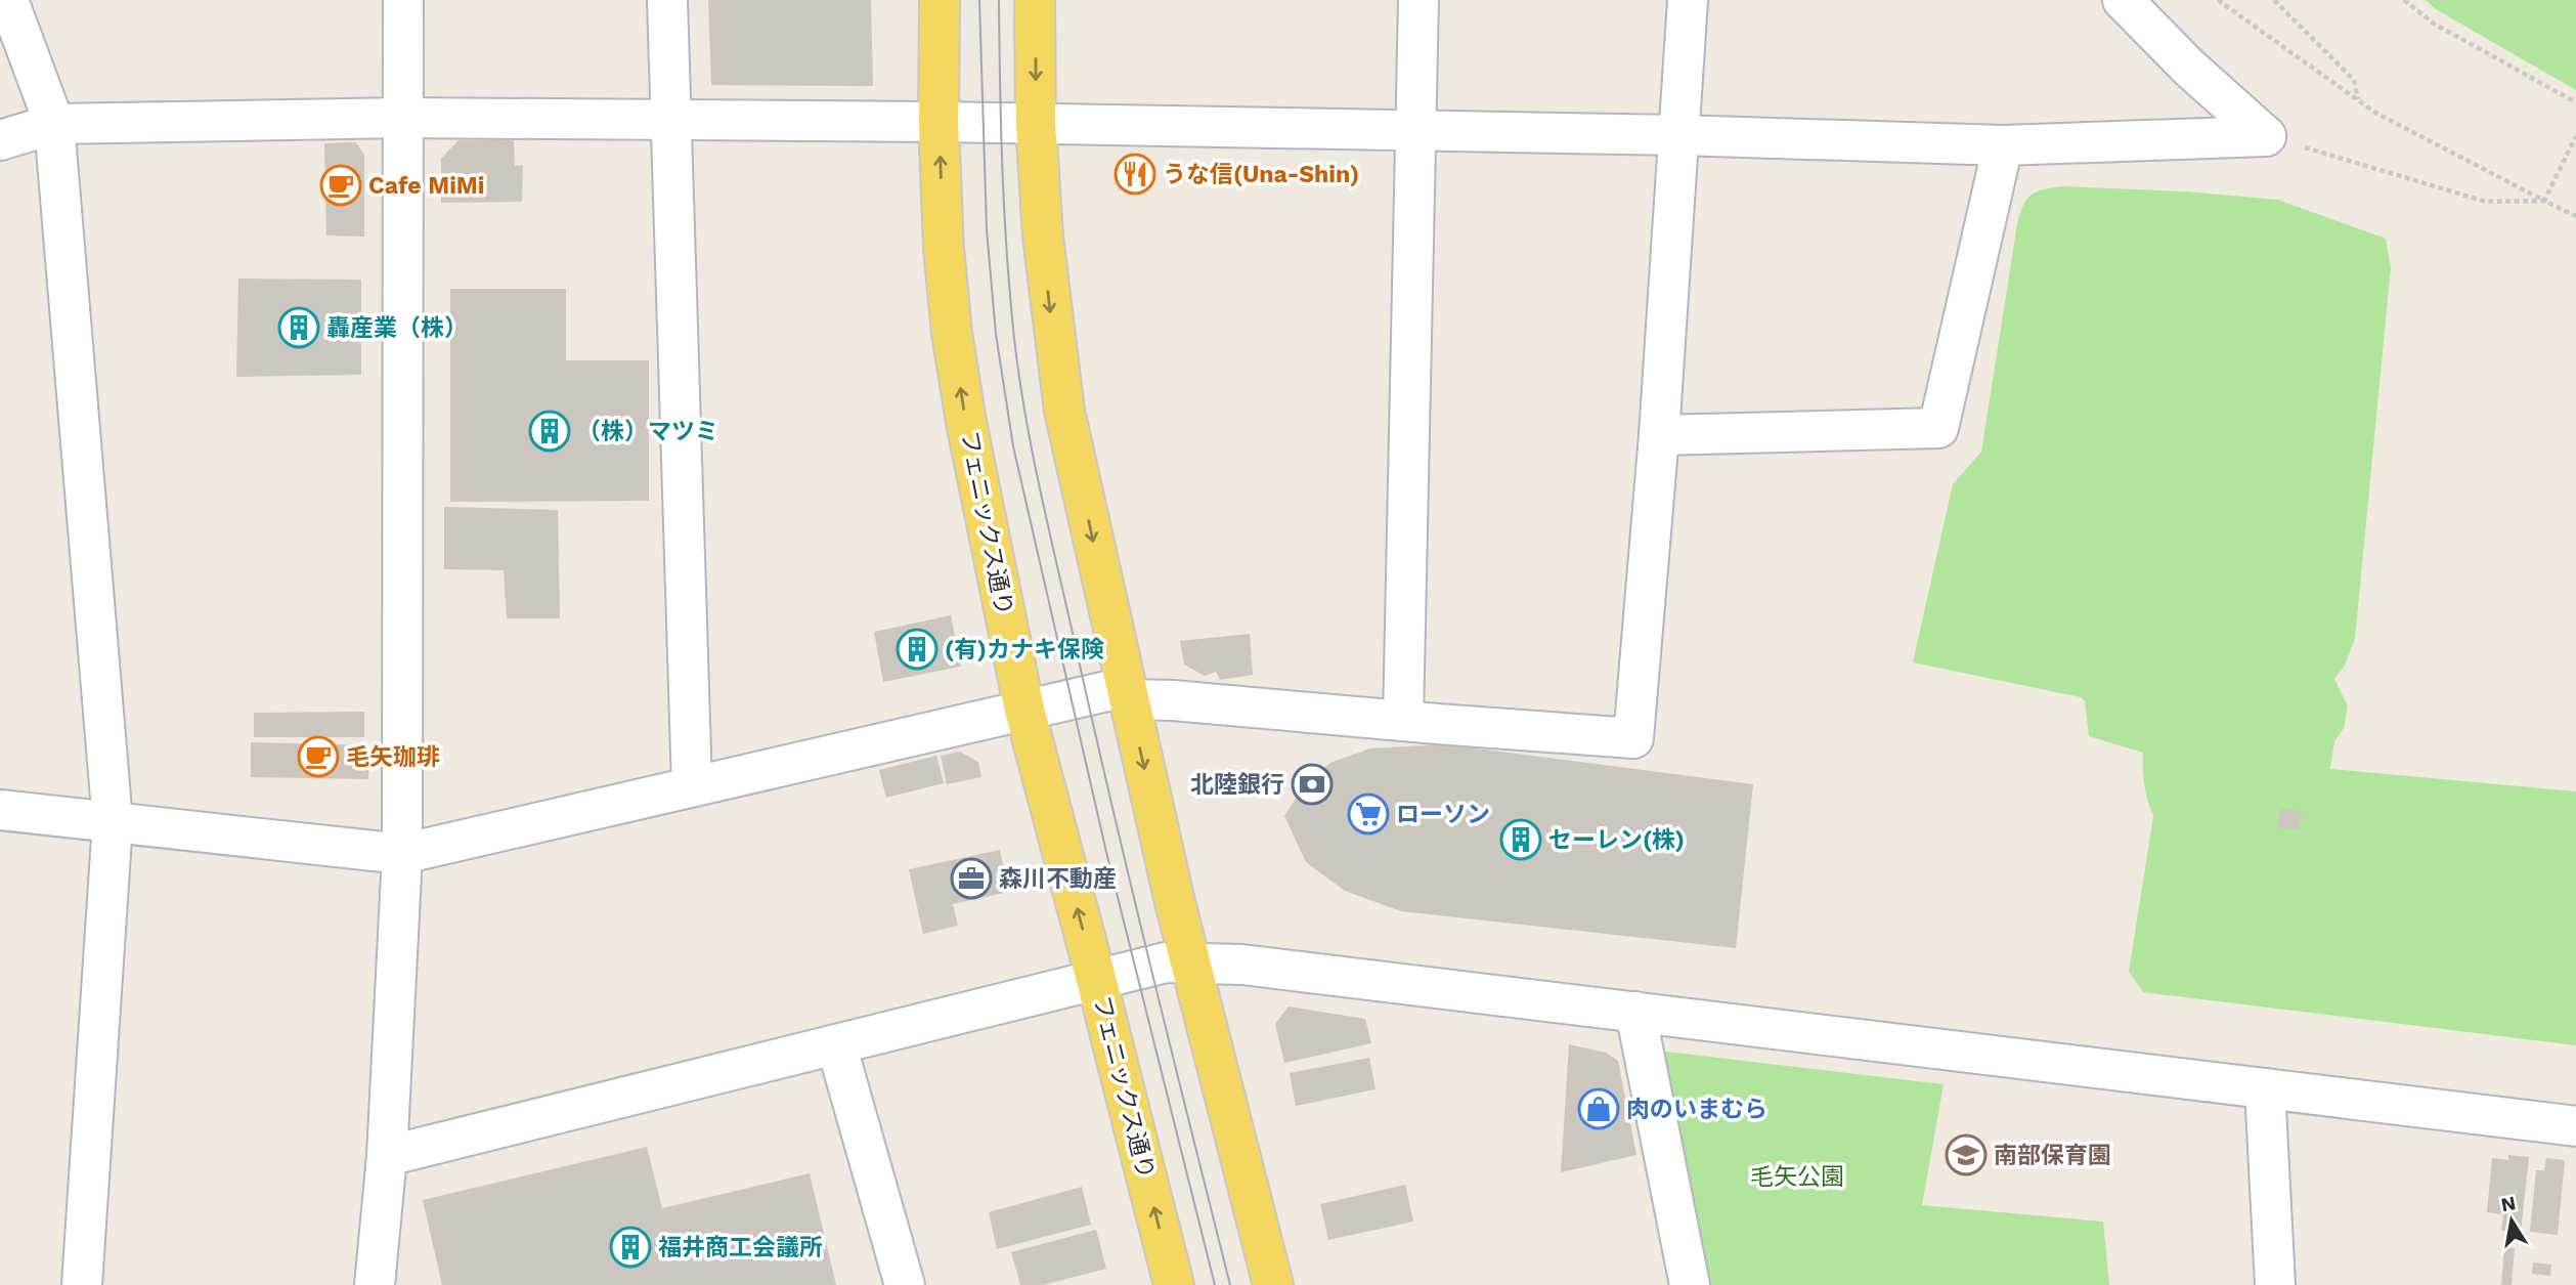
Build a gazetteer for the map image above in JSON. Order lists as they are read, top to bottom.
{
  "streets": {
    "main road": ["フェニックス通り"]
  },
  "parks": ["毛矢公園"],
  "places": {
    "restaurant": ["うな信(Una-Shin)"],
    "cafe": ["Cafe MiMi", "毛矢珈琲"],
    "building": [
      "轟産業（株）",
      "（株）マツミ",
      "(有)カナキ保険",
      "セーレン(株)",
      "福井商工会議所"
    ],
    "bank": ["北陸銀行"],
    "supermarket": ["ローソン"],
    "office": ["森川不動産"],
    "shop": ["肉のいまむら"],
    "school or university": ["南部保育園"]
  },
  "north": "top"
}
